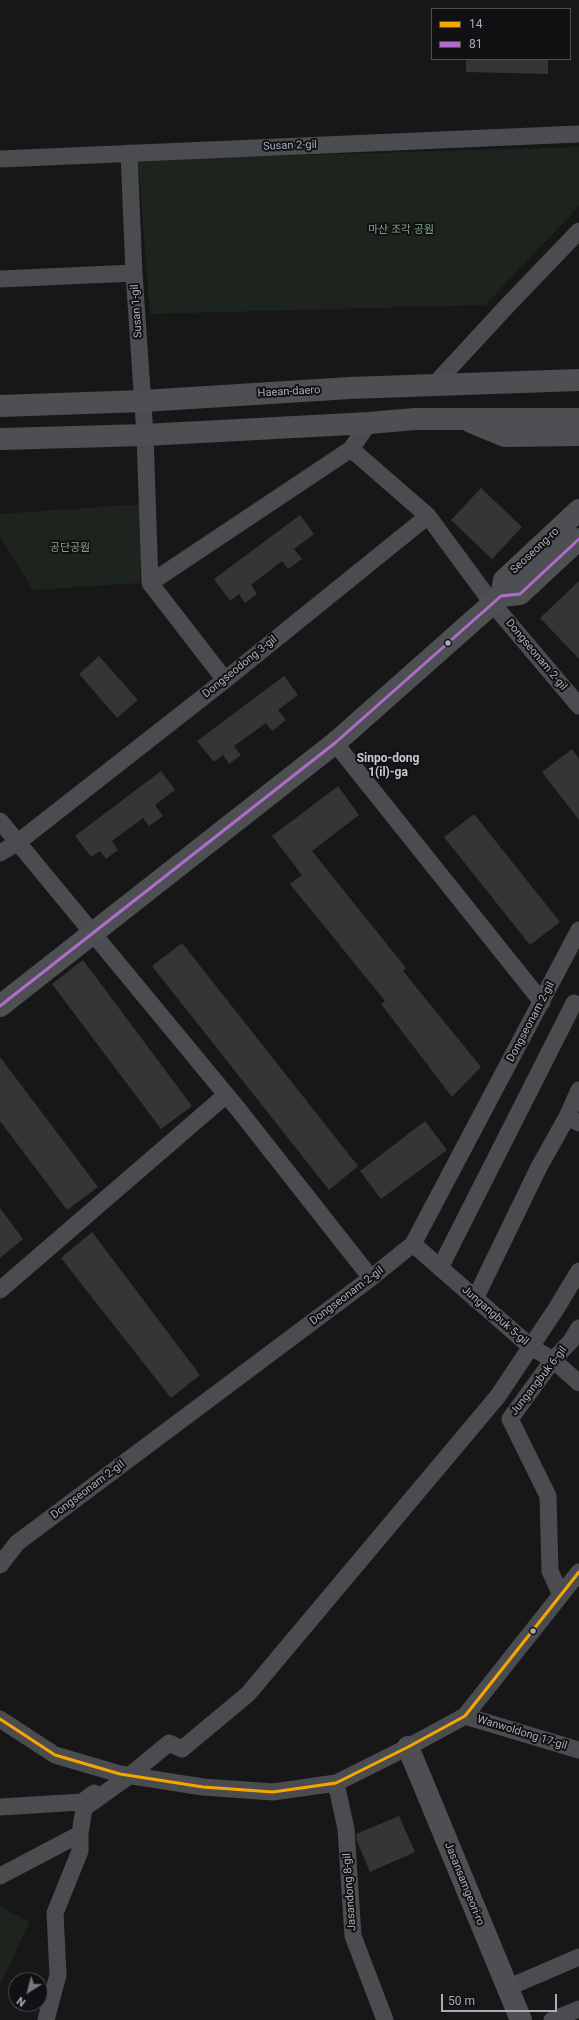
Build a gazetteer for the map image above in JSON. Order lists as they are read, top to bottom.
{
  "streets": {
    "main road": ["Haean-daero", "Seoseong-ro", "Jasansamgeori-ro"],
    "street": [
      "Susan 2-gil",
      "Susan 1-gil",
      "Dongseonam 2-gil",
      "Dongseodong 3-gil",
      "Jungangbuk 5-gil",
      "Jungangbuk 6-gil",
      "Wanwoldong 17-gil",
      "Jasandong 8-gil"
    ]
  },
  "crossings": [
    ["Susan 1-gil", "Haean-daero"],
    ["Seoseong-ro", "Dongseonam 2-gil"],
    ["Dongseonam 2-gil", "Jungangbuk 5-gil"],
    ["Jungangbuk 5-gil", "Jungangbuk 6-gil"]
  ],
  "districts": ["Sinpo-dong 1(il)-ga"],
  "parks": ["마산 조각 공원", "공단공원"],
  "lines": ["transit line 81", "transit line 14"],
  "legend": ["14", "81"],
  "scale_bar": "50 m",
  "north": "bottom left"
}
